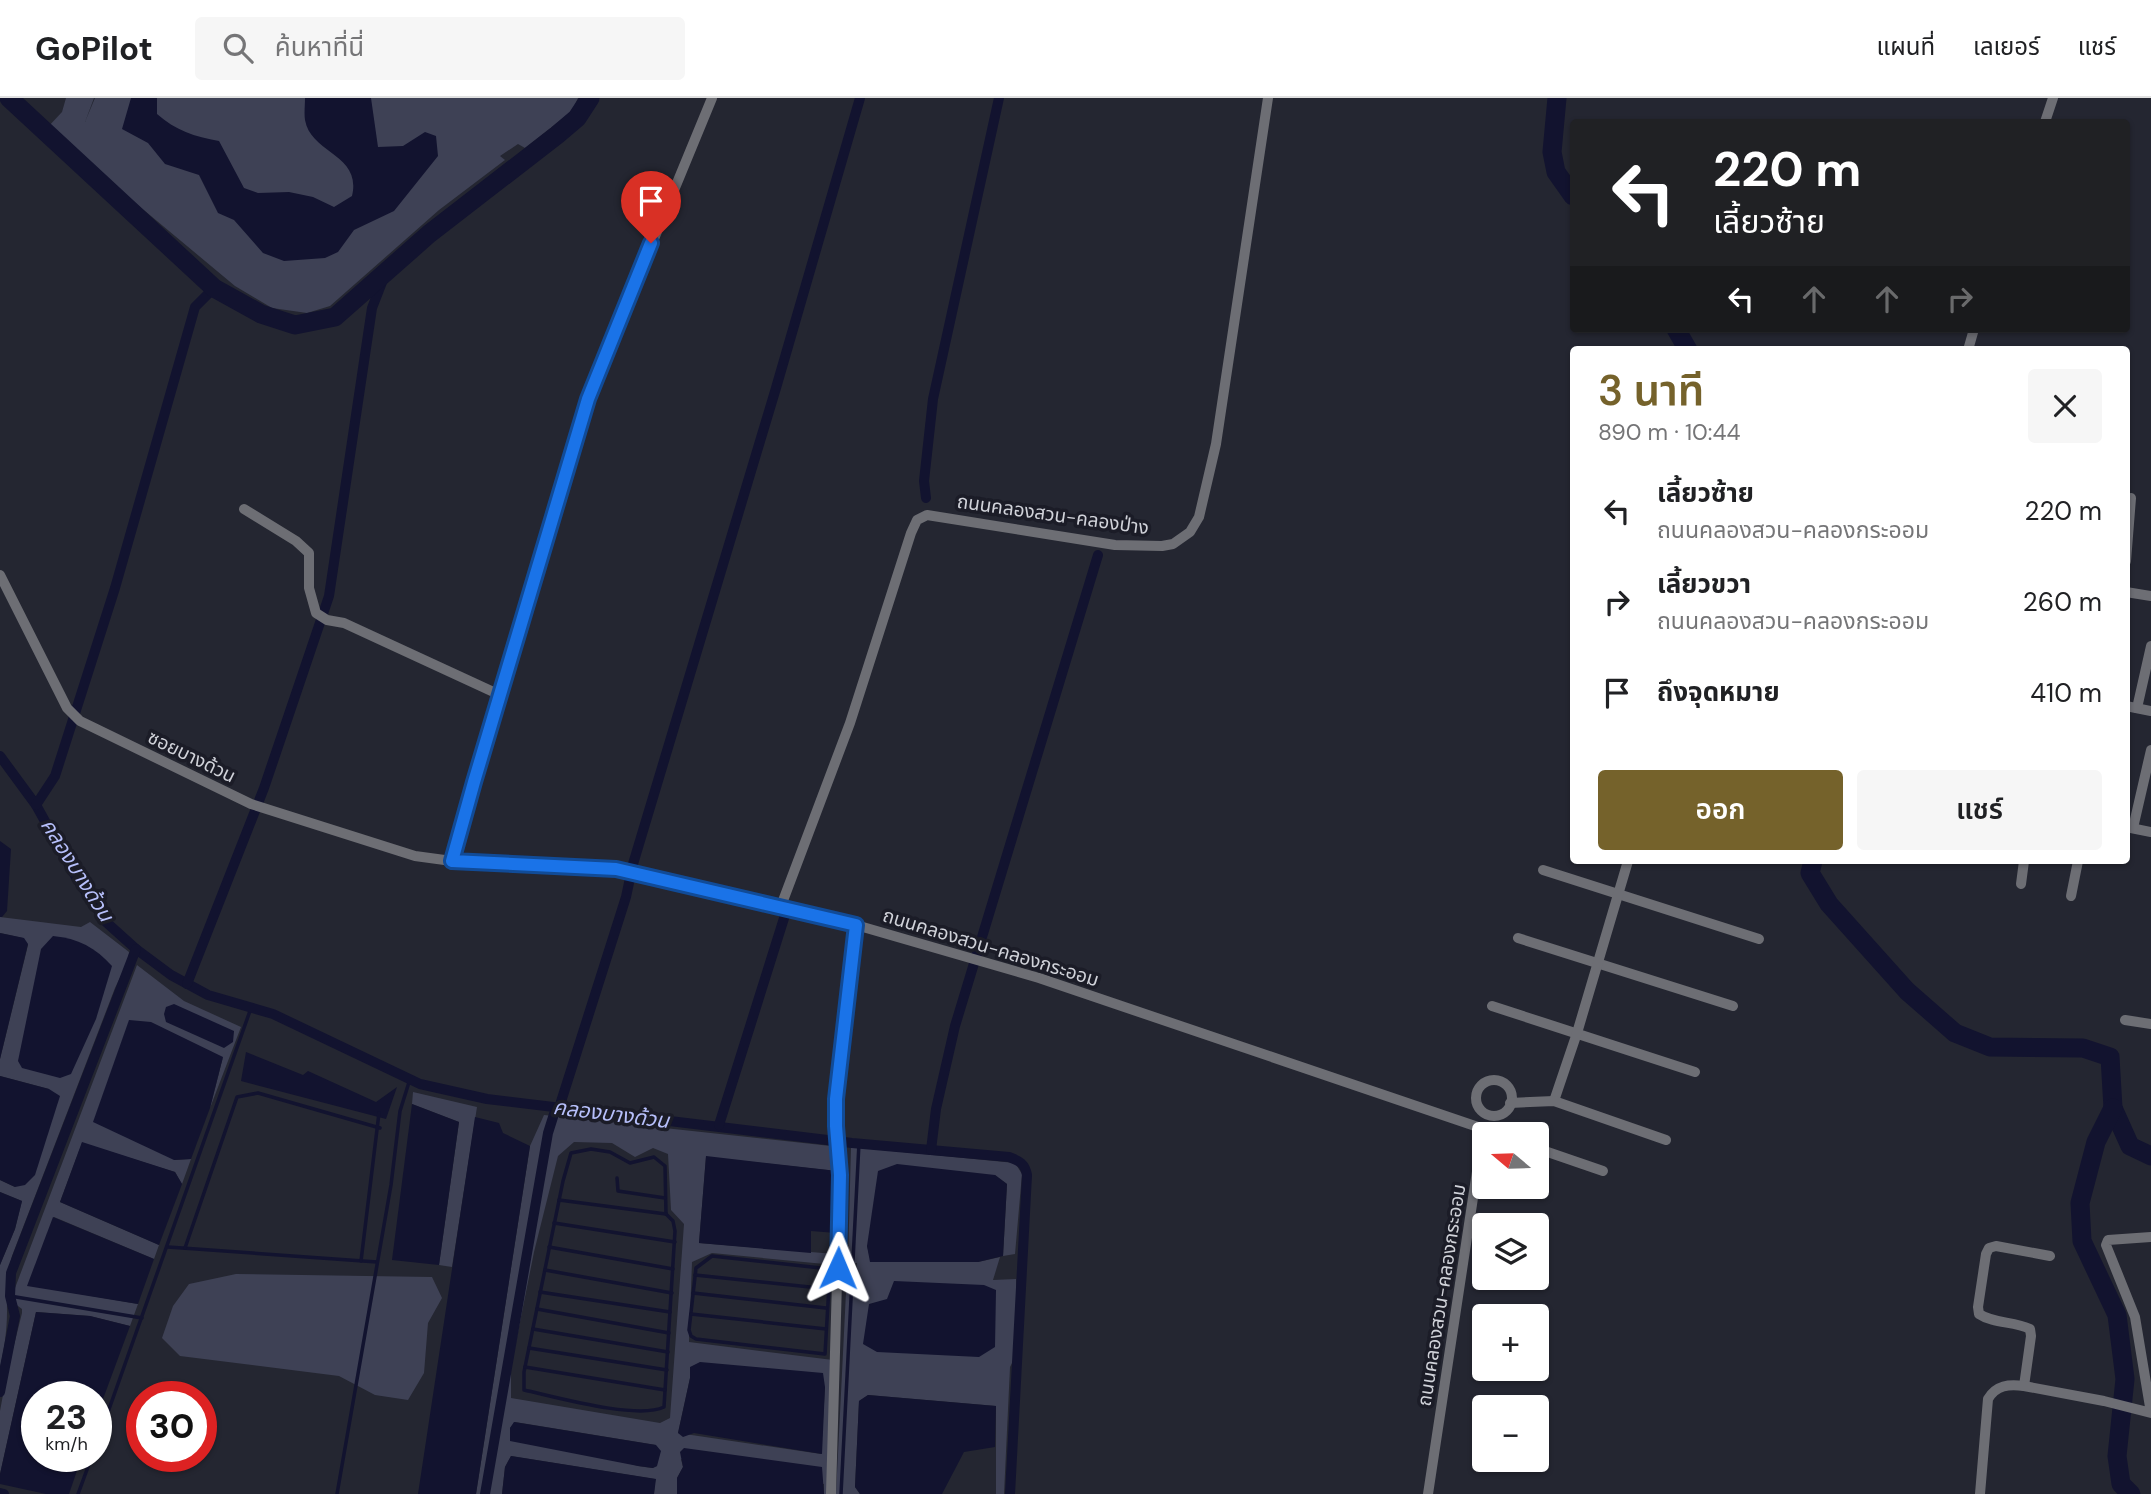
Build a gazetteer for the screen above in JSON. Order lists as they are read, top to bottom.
{
  "streets": {
    "street": ["ถนนคลองสวน-คลองป่าง", "ซอยบางด้วน", "ถนนคลองสวน-คลองกระออม"]
  },
  "crossings": [
    ["ถนนคลองสวน-คลองป่าง", "ถนนคลองสวน-คลองกระออม"],
    ["ซอยบางด้วน", "ถนนคลองสวน-คลองกระออม"]
  ],
  "water": ["คลองบางด้วน"],
  "north": "left",
  "page": {
    "header": "GoPilot",
    "search": "ค้นหาที่นี่",
    "nav": ["แผนที่", "เลเยอร์", "แชร์"],
    "turn": ["220 m", "เลี้ยวซ้าย"],
    "heading": ["3 นาที", "890 m · 10:44"],
    "list": [
      {
        "name": "เลี้ยวซ้าย",
        "note": "ถนนคลองสวน-คลองกระออม",
        "value": "220 m"
      },
      {
        "name": "เลี้ยวขวา",
        "note": "ถนนคลองสวน-คลองกระออม",
        "value": "260 m"
      },
      {
        "name": "ถึงจุดหมาย",
        "value": "410 m"
      }
    ],
    "buttons": ["ออก", "แชร์"],
    "map_buttons": ["+", "−"],
    "speed": "23 km/h",
    "limit": "30"
  }
}
